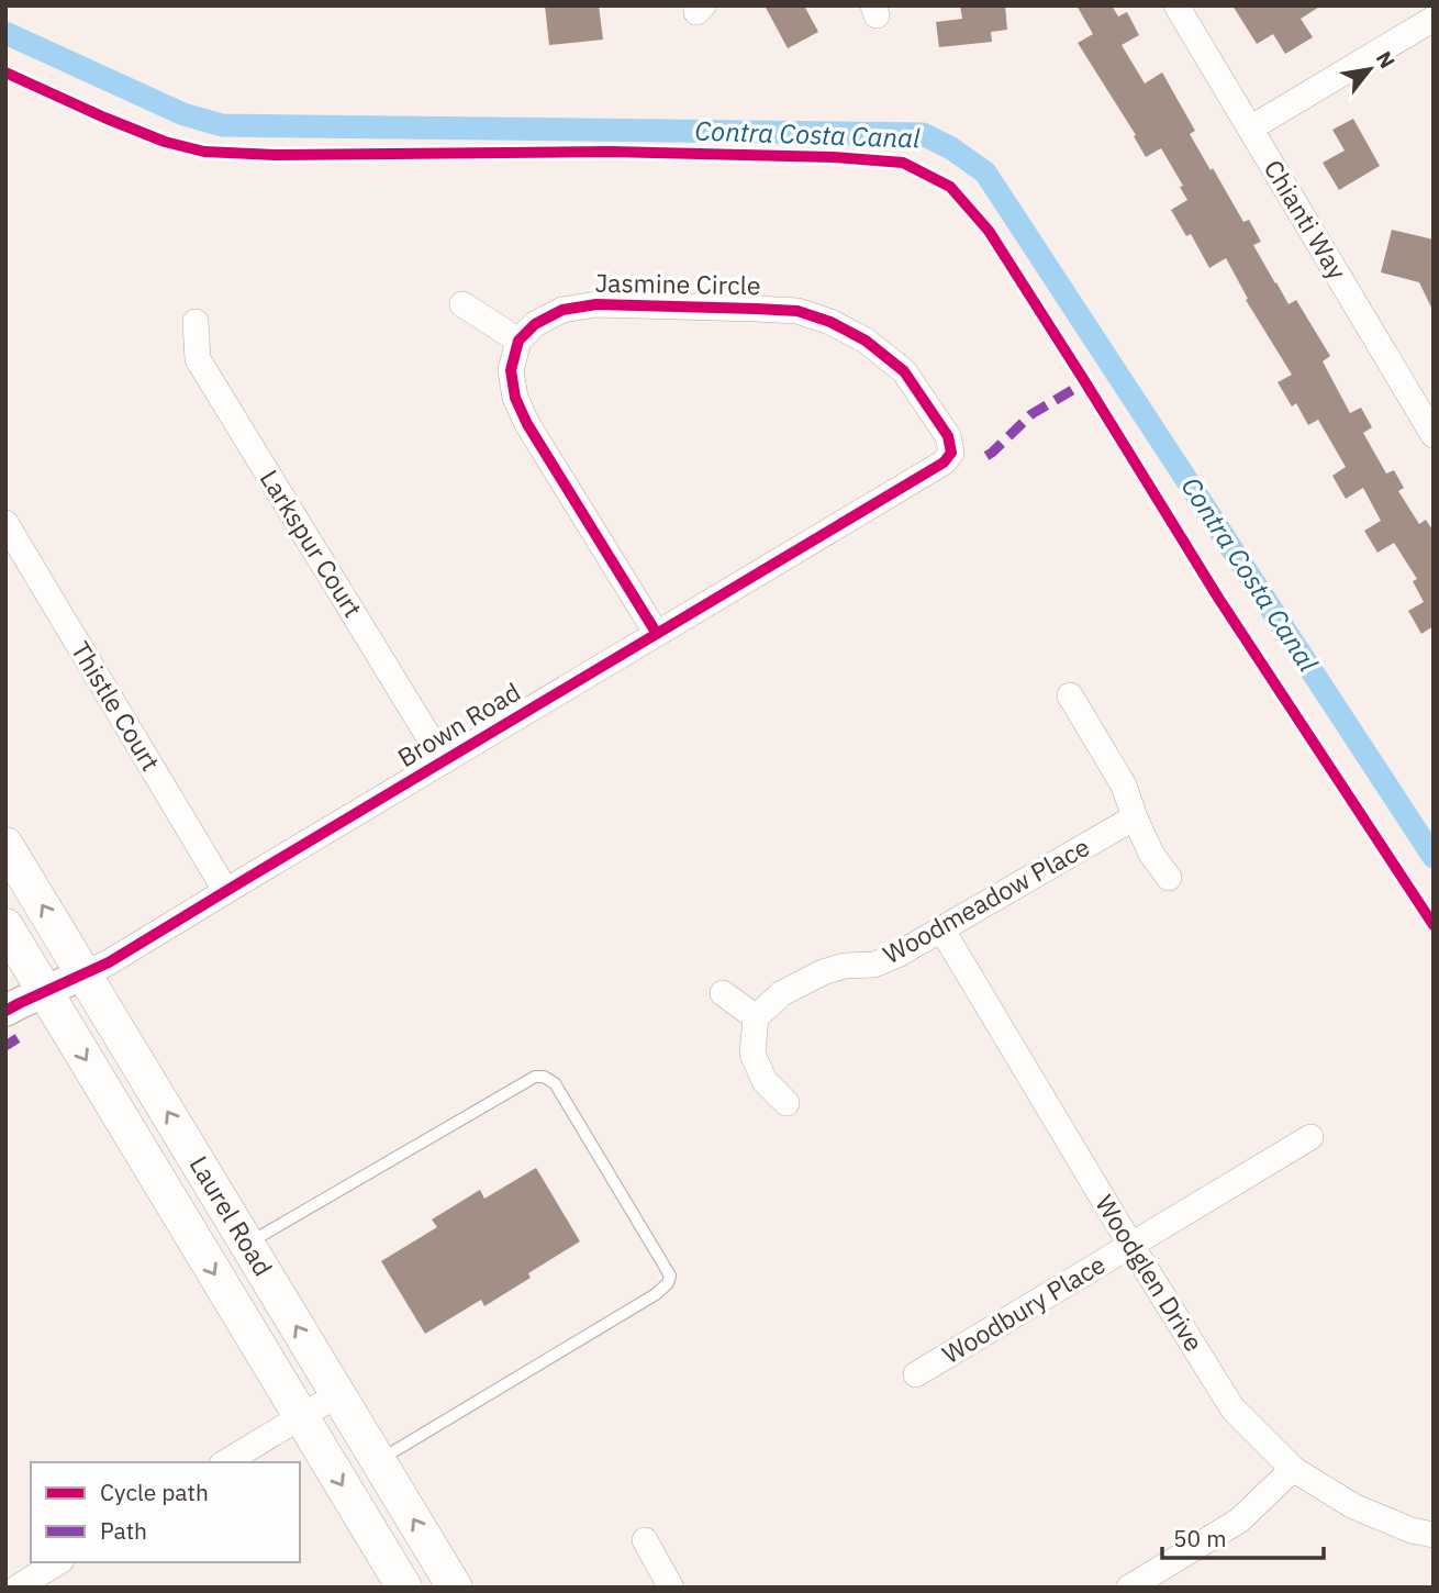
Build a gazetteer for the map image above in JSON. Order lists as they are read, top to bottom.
{
  "streets": {
    "main road": ["Laurel Road"],
    "street": [
      "Chianti Way",
      "Jasmine Circle",
      "Larkspur Court",
      "Thistle Court",
      "Brown Road",
      "Woodmeadow Place",
      "Woodglen Drive",
      "Woodbury Place"
    ]
  },
  "crossings": [
    ["Jasmine Circle", "Brown Road"],
    ["Larkspur Court", "Brown Road"],
    ["Thistle Court", "Brown Road"],
    ["Brown Road", "Laurel Road"],
    ["Woodmeadow Place", "Woodglen Drive"],
    ["Woodglen Drive", "Woodbury Place"]
  ],
  "water": ["Contra Costa Canal"],
  "legend": ["Cycle path", "Path"],
  "scale_bar": "50 m",
  "north": "top right"
}
